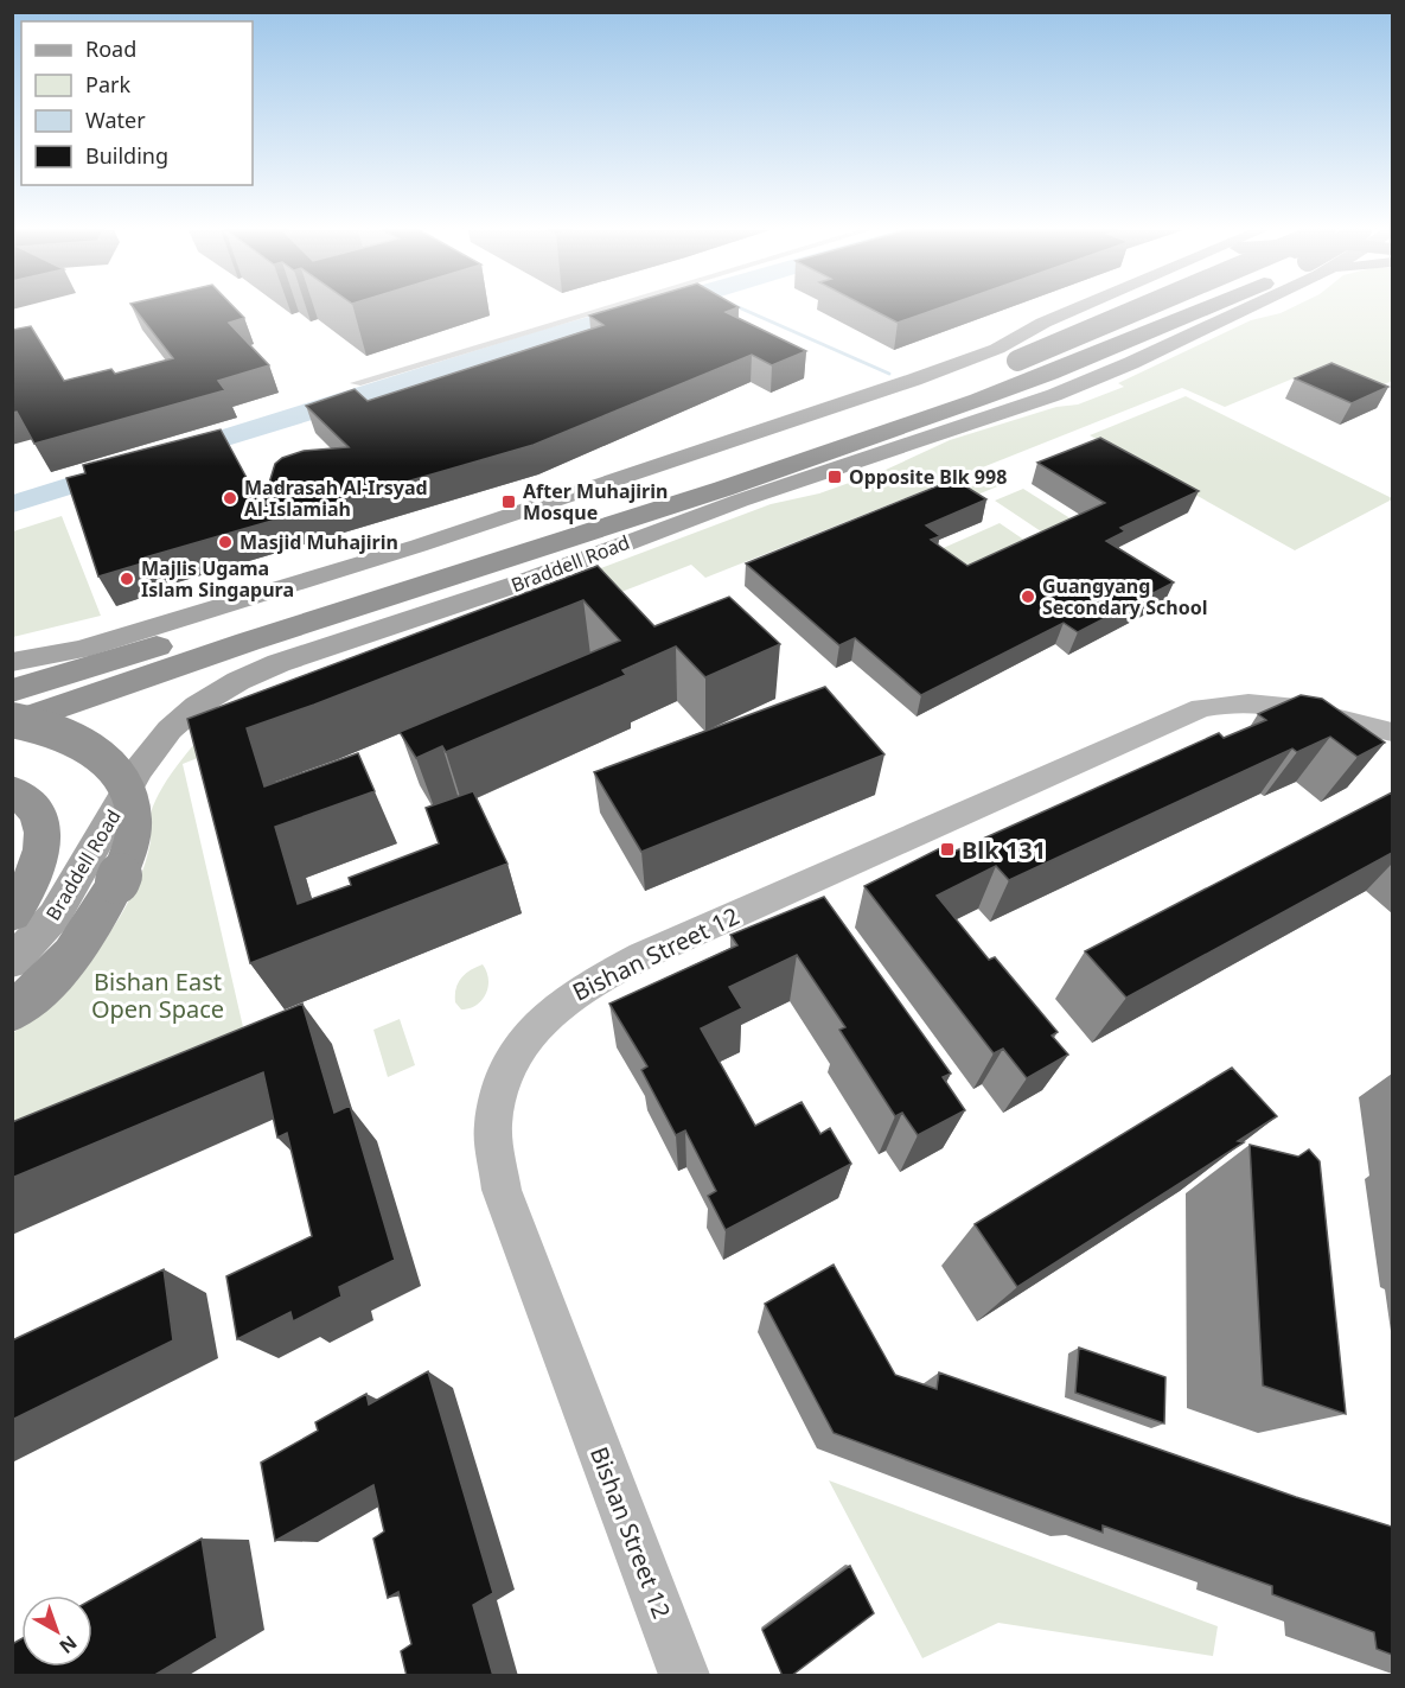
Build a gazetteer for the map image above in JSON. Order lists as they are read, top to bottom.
{
  "streets": {
    "highway": ["Braddell Road"],
    "street": ["Bishan Street 12"]
  },
  "parks": ["Bishan East Open Space"],
  "places": {
    "transit": ["Opposite Blk 998", "After Muhajirin Mosque", "Blk 131"],
    "other": [
      "Madrasah Al-Irsyad Al-Islamiah",
      "Masjid Muhajirin",
      "Majlis Ugama Islam Singapura",
      "Guangyang Secondary School"
    ]
  },
  "legend": [
    "Road",
    "Park",
    "Water",
    "Building"
  ],
  "north": "bottom right"
}
